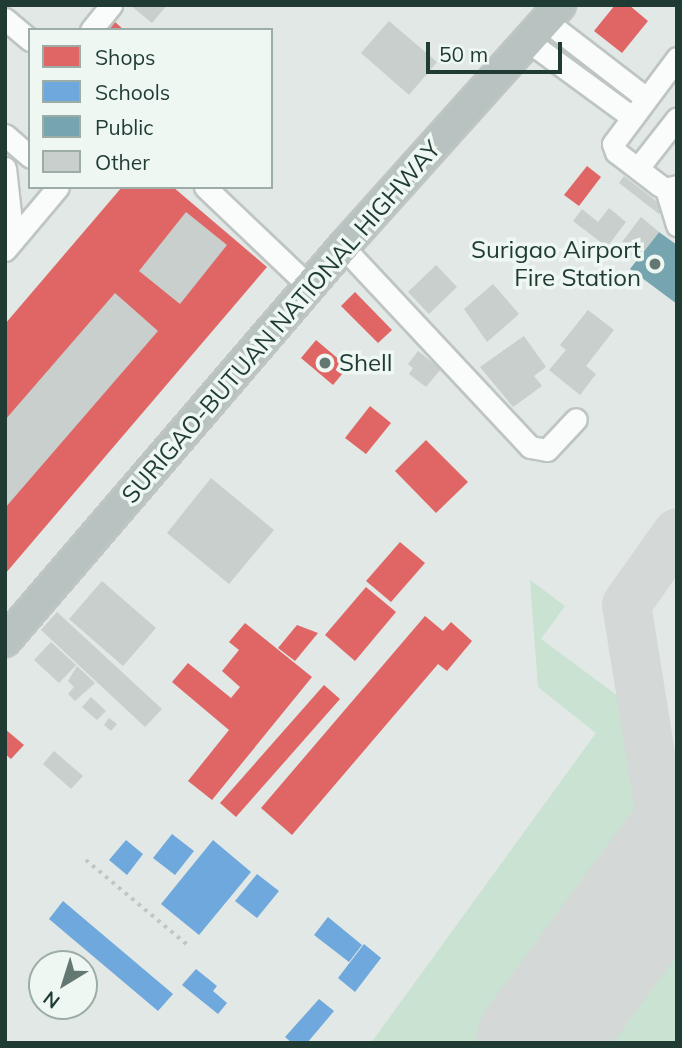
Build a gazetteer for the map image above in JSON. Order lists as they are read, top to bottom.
{
  "streets": {
    "highway": ["SURIGAO-BUTUAN NATIONAL HIGHWAY"]
  },
  "places": ["Surigao Airport Fire Station", "Shell"],
  "legend": [
    "Shops",
    "Schools",
    "Public",
    "Other"
  ],
  "scale_bar": "50 m",
  "north": "bottom left"
}
